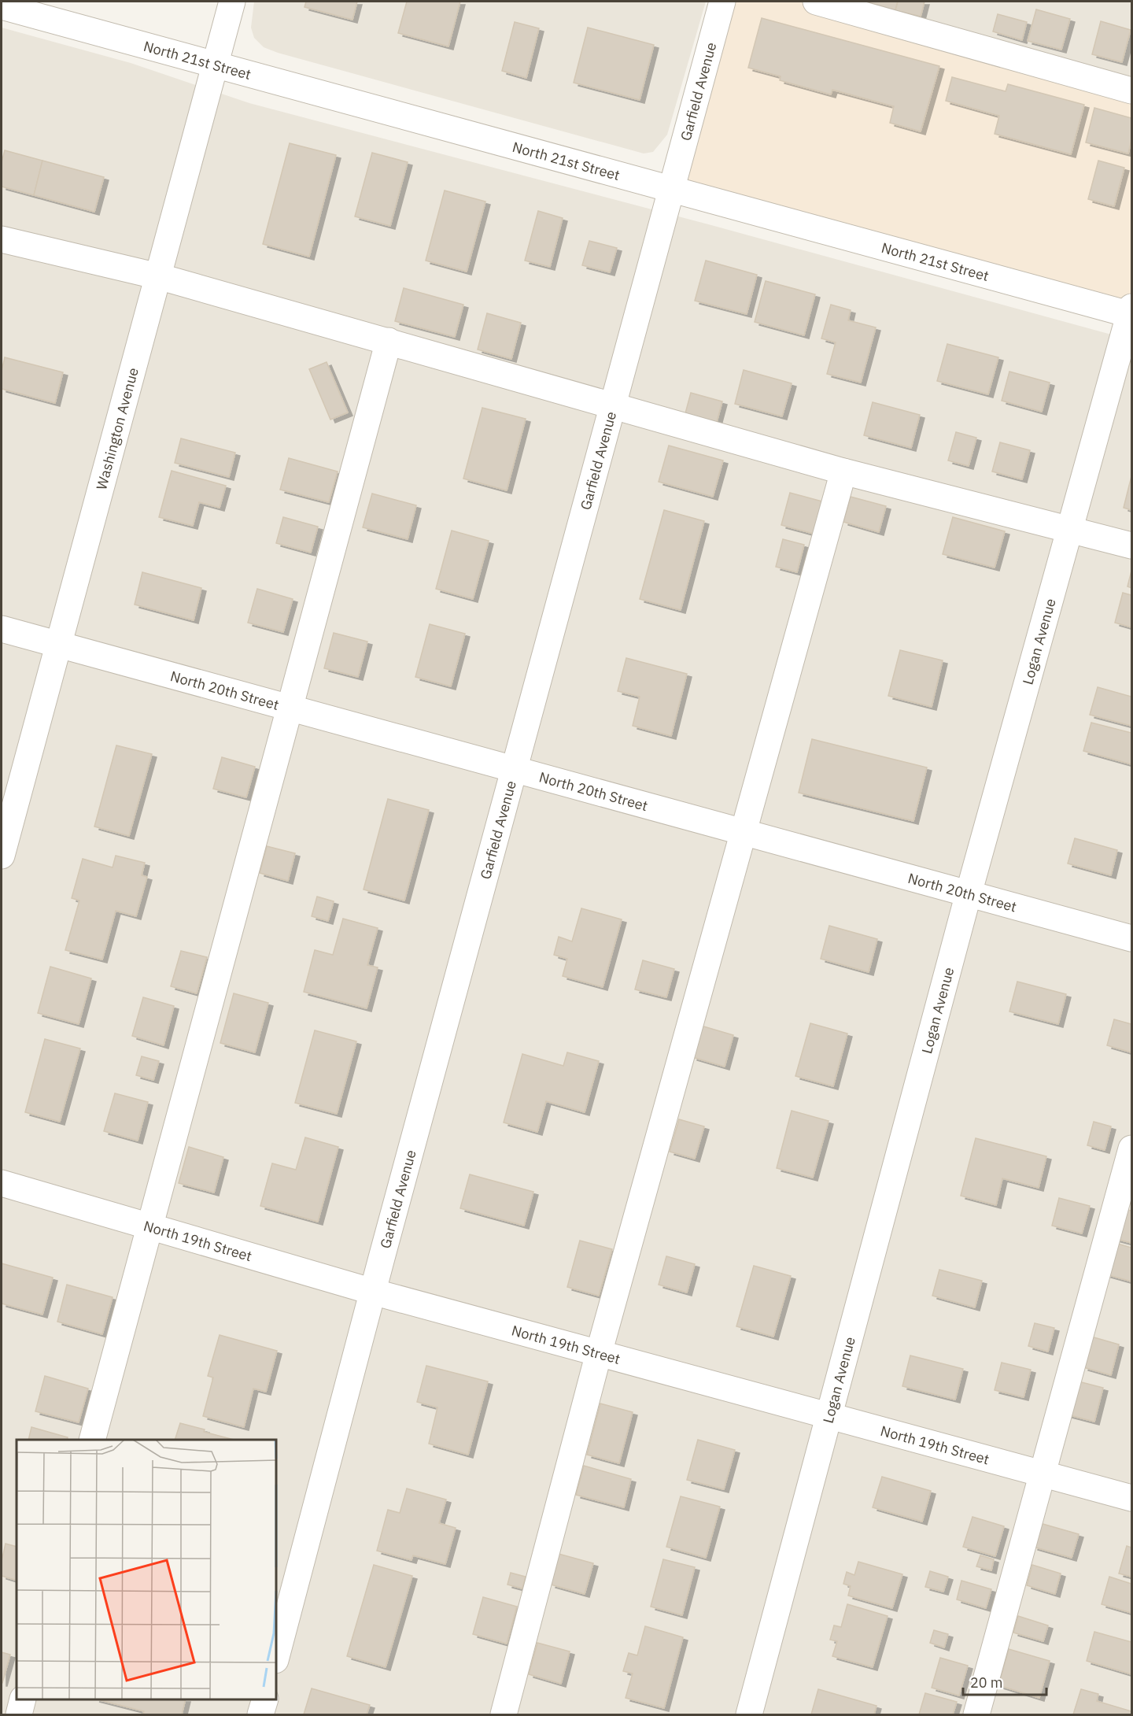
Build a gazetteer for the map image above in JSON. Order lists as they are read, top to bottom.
{
  "streets": {
    "street": [
      "North 21st Street",
      "Garfield Avenue",
      "Washington Avenue",
      "Logan Avenue",
      "North 20th Street",
      "North 19th Street"
    ]
  },
  "crossings": [
    ["North 21st Street", "Garfield Avenue"],
    ["North 21st Street", "Washington Avenue"],
    ["North 21st Street", "Logan Avenue"],
    ["Garfield Avenue", "North 20th Street"],
    ["Garfield Avenue", "North 19th Street"],
    ["Washington Avenue", "North 20th Street"],
    ["Logan Avenue", "North 20th Street"],
    ["Logan Avenue", "North 19th Street"]
  ],
  "scale_bar": "20 m"
}
